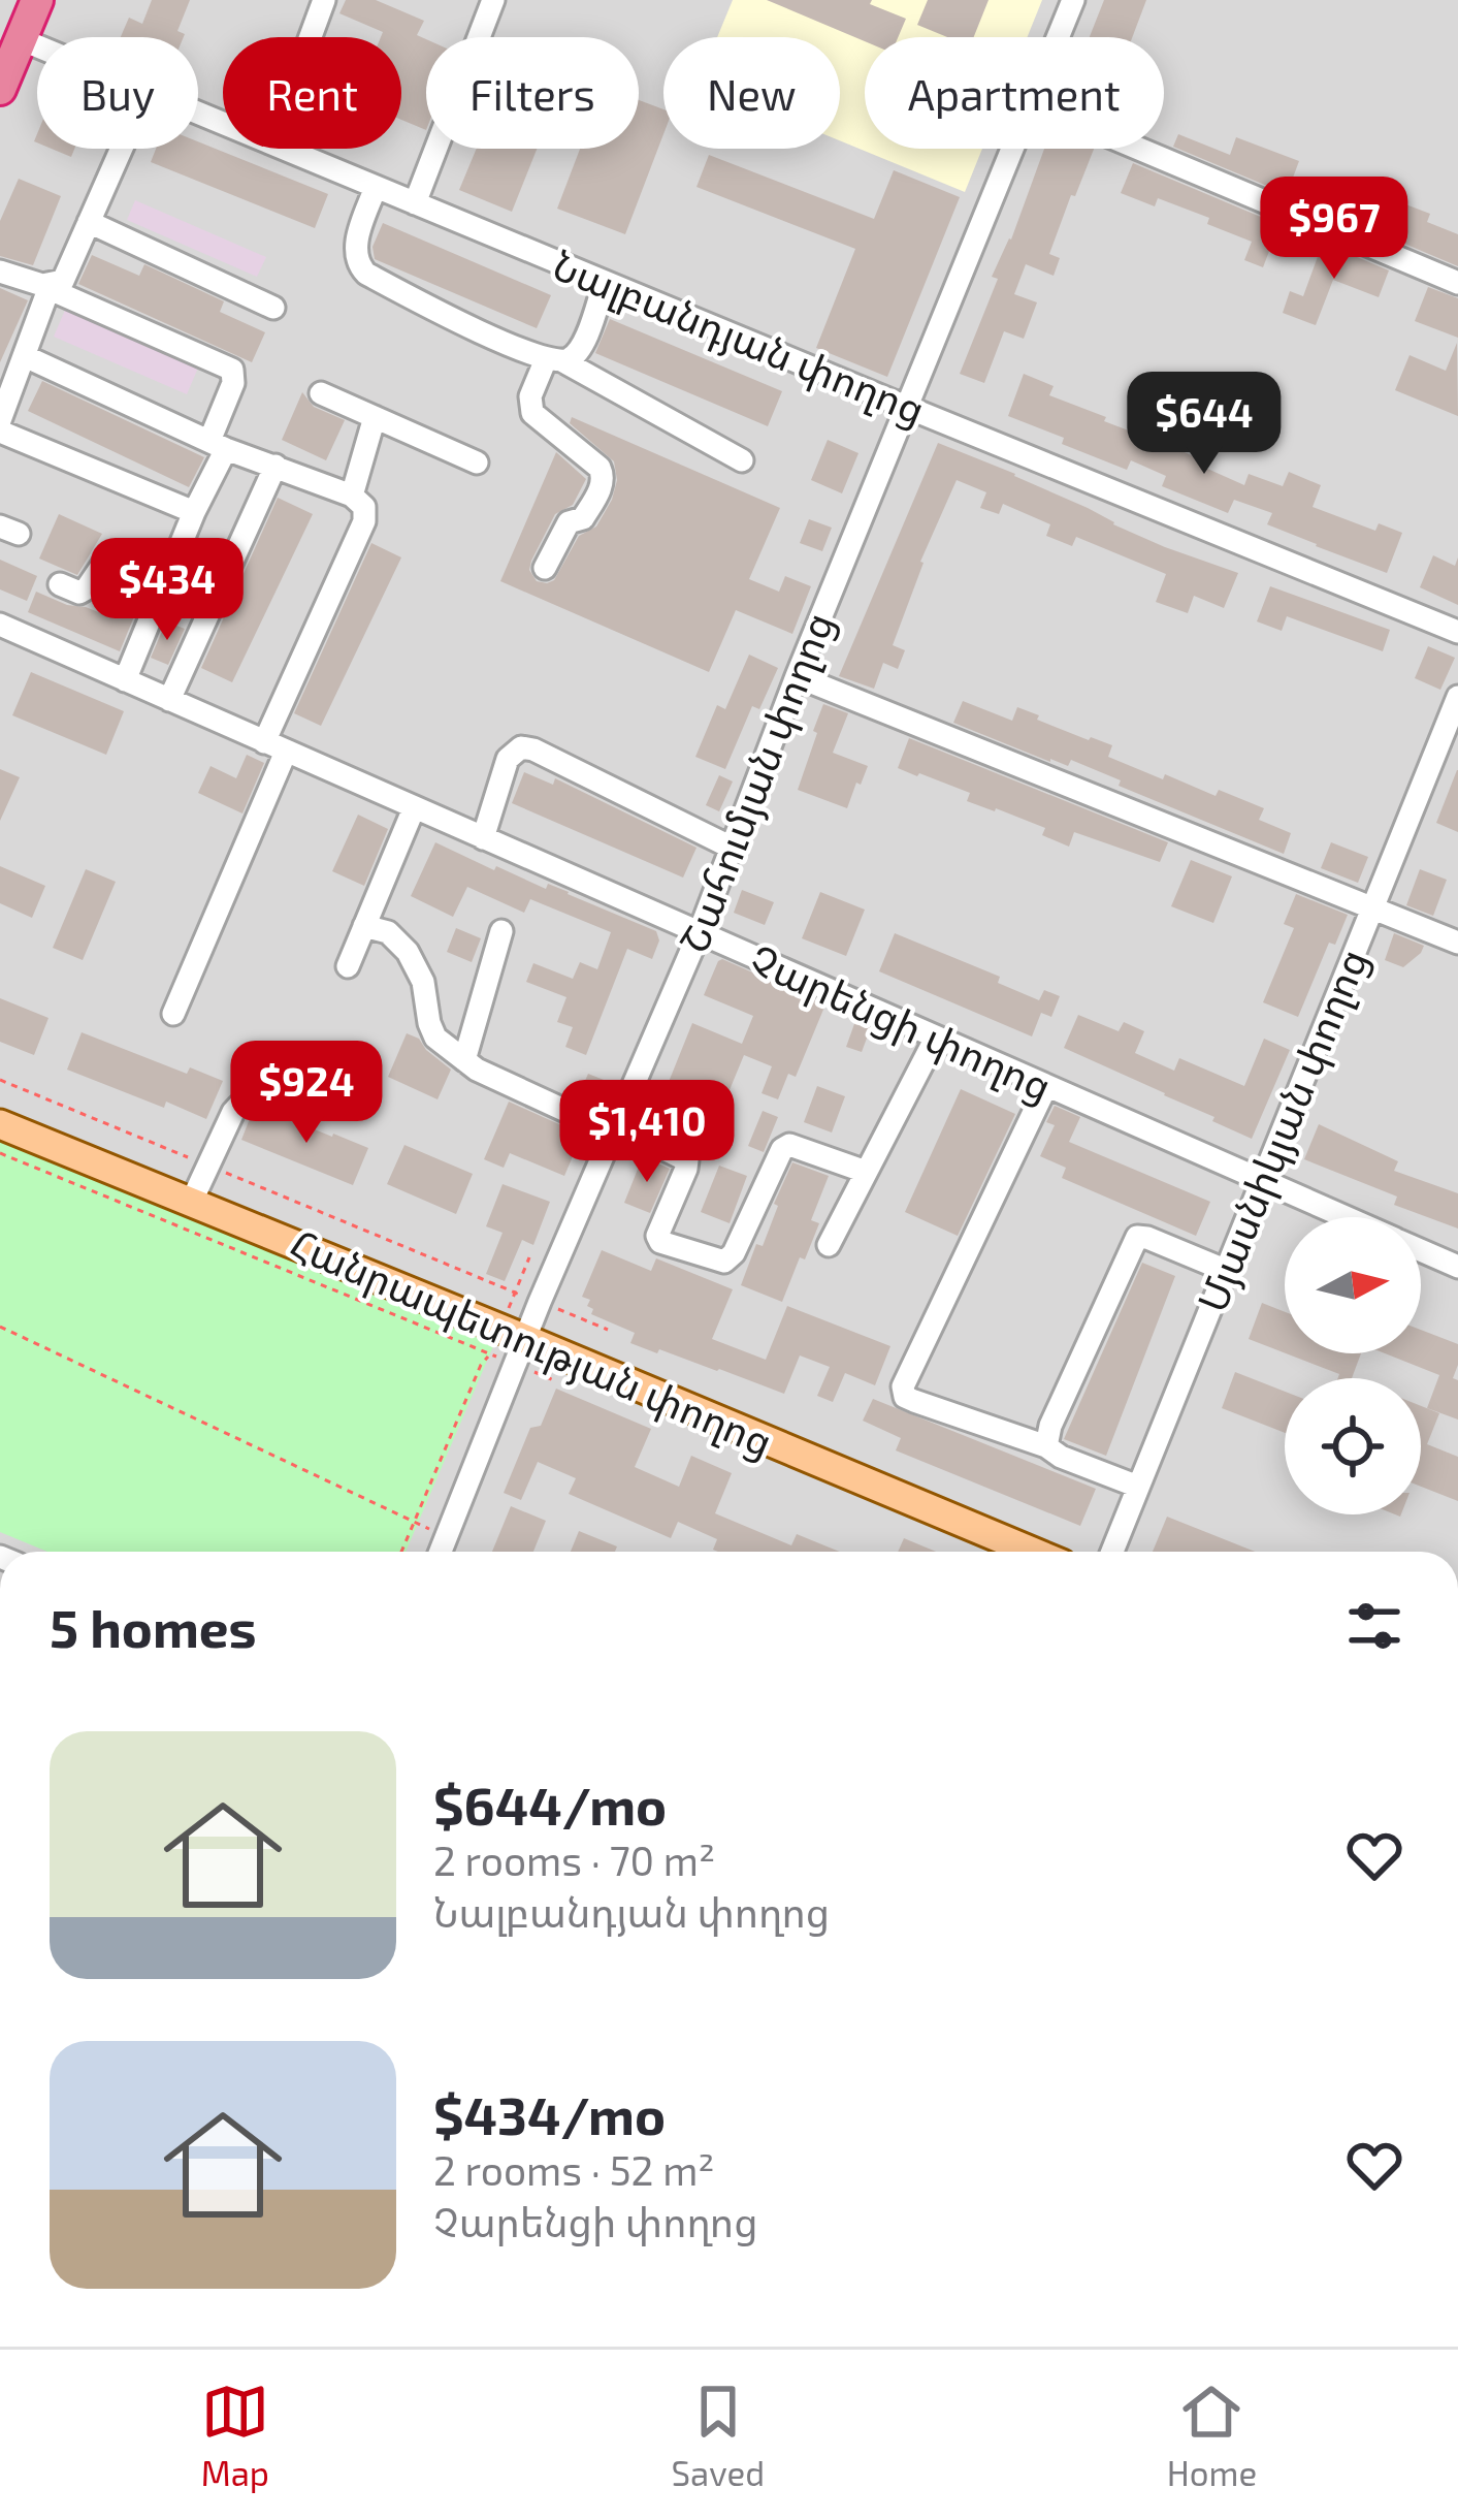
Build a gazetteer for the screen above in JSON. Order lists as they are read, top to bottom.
{
  "streets": {
    "main road": ["Հանրապետության փողոց"],
    "street": [
      "Նալբանդյան փողոց",
      "Շահումյան փողոց",
      "Չարենցի փողոց",
      "Մյասնիկյան փողոց"
    ]
  },
  "crossings": [
    ["Նալբանդյան փողոց", "Շահումյան փողոց"],
    ["Շահումյան փողոց", "Չարենցի փողոց"],
    ["Շահումյան փողոց", "Հանրապետության փողոց"],
    ["Չարենցի փողոց", "Մյասնիկյան փողոց"]
  ],
  "north": "right",
  "page": {
    "chip": [
      "Buy",
      "Rent",
      "Filters",
      "New",
      "Apartment"
    ],
    "price": [
      "$967",
      "$644",
      "$434",
      "$924",
      "$1,410"
    ],
    "heading": "5 homes",
    "list": [
      {
        "name": "$644/mo",
        "note": "2 rooms · 70 m² · Նալբանդյան փողոց"
      },
      {
        "name": "$434/mo",
        "note": "2 rooms · 52 m² · Չարենցի փողոց"
      }
    ],
    "tabs": ["Map", "Saved", "Home"]
  }
}
